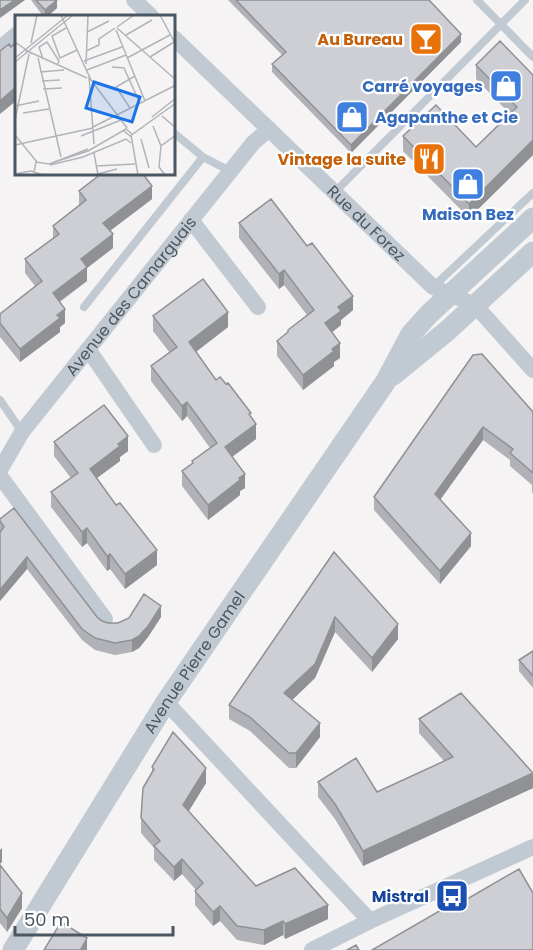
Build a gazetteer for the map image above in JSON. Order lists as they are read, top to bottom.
{
  "streets": {
    "street": ["Rue du Forez", "Avenue des Camarguais", "Avenue Pierre Gamel"]
  },
  "crossings": [
    ["Rue du Forez", "Avenue des Camarguais"],
    ["Rue du Forez", "Avenue Pierre Gamel"]
  ],
  "places": {
    "bar": ["Au Bureau"],
    "shop": ["Carré voyages", "Agapanthe et Cie", "Maison Bez"],
    "restaurant": ["Vintage la suite"],
    "bus stop": ["Mistral"]
  },
  "scale_bar": "50 m"
}
